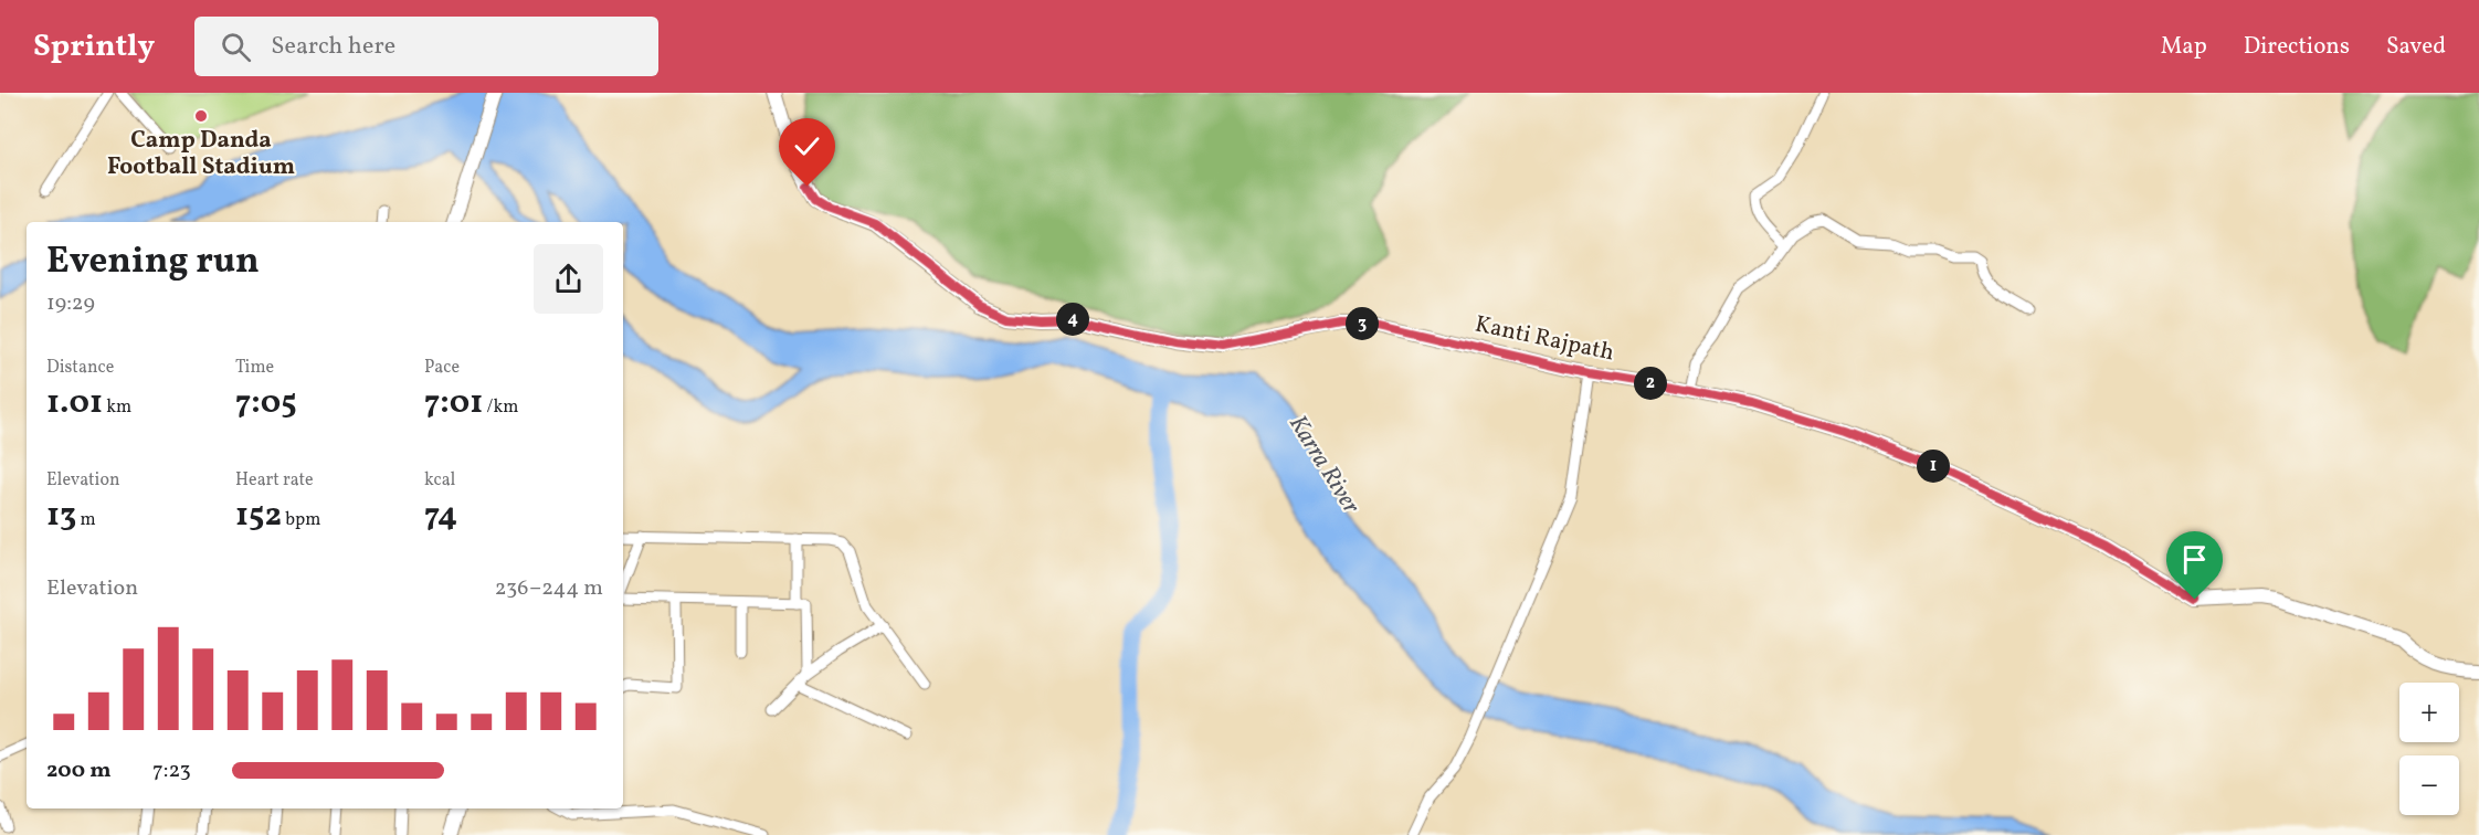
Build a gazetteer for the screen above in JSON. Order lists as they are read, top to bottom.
{
  "streets": {
    "main road": ["Kanti Rajpath"]
  },
  "water": ["Karra River"],
  "places": ["Camp Danda Football Stadium"],
  "page": {
    "header": "Sprintly",
    "search": "Search here",
    "nav": ["Map", "Directions", "Saved"],
    "heading": ["Evening run", "19:29"],
    "pins": [
      "4",
      "3",
      "2",
      "1"
    ],
    "stats": [
      ["Distance", "1.01 km"],
      ["Time", "7:05"],
      ["Pace", "7:01 /km"],
      ["Elevation", "13 m"],
      ["Heart rate", "152 bpm"],
      ["kcal", "74"]
    ],
    "chart": ["Elevation", "236–244 m"],
    "map_buttons": ["+", "−"],
    "list": [
      {
        "name": "200 m",
        "note": "7:23"
      }
    ]
  }
}
